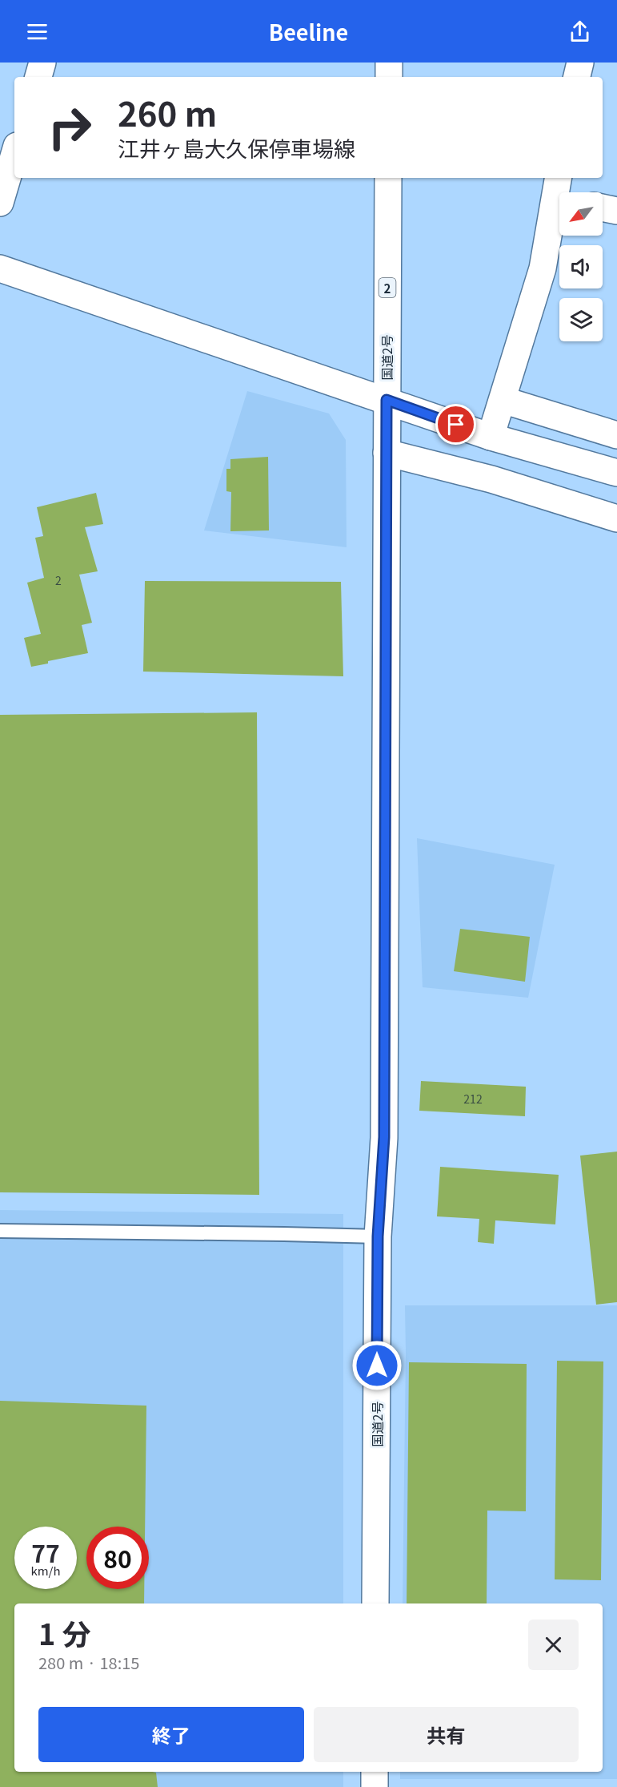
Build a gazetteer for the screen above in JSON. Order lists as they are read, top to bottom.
{
  "streets": {
    "main road": ["2", "国道2号"]
  },
  "house_numbers": ["2", "212"],
  "north": "bottom left",
  "page": {
    "header": "Beeline",
    "turn": ["260 m", "江井ヶ島大久保停車場線"],
    "speed": "77 km/h",
    "limit": "80",
    "heading": ["1 分", "280 m · 18:15"],
    "buttons": ["終了", "共有"]
  }
}
